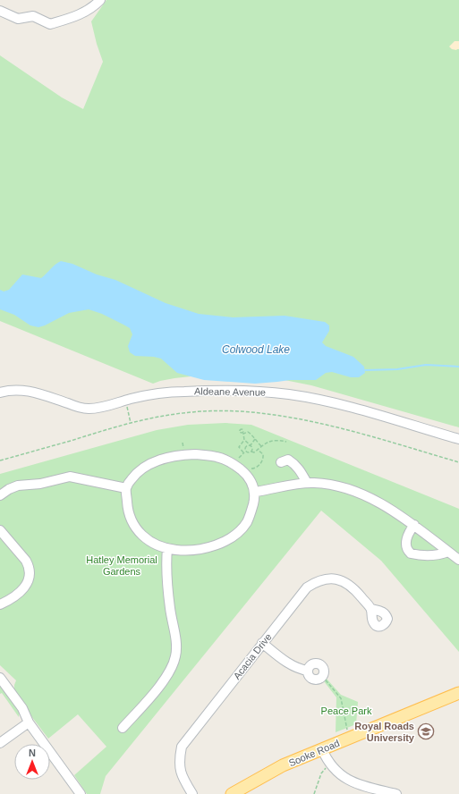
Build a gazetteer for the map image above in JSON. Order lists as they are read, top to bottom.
{
  "streets": {
    "main road": ["Sooke Road"],
    "street": ["Aldeane Avenue", "Acacia Drive"]
  },
  "water": ["Colwood Lake"],
  "parks": ["Hatley Memorial Gardens", "Peace Park"],
  "places": {
    "school or university": ["Royal Roads University"]
  },
  "north": "top"
}
